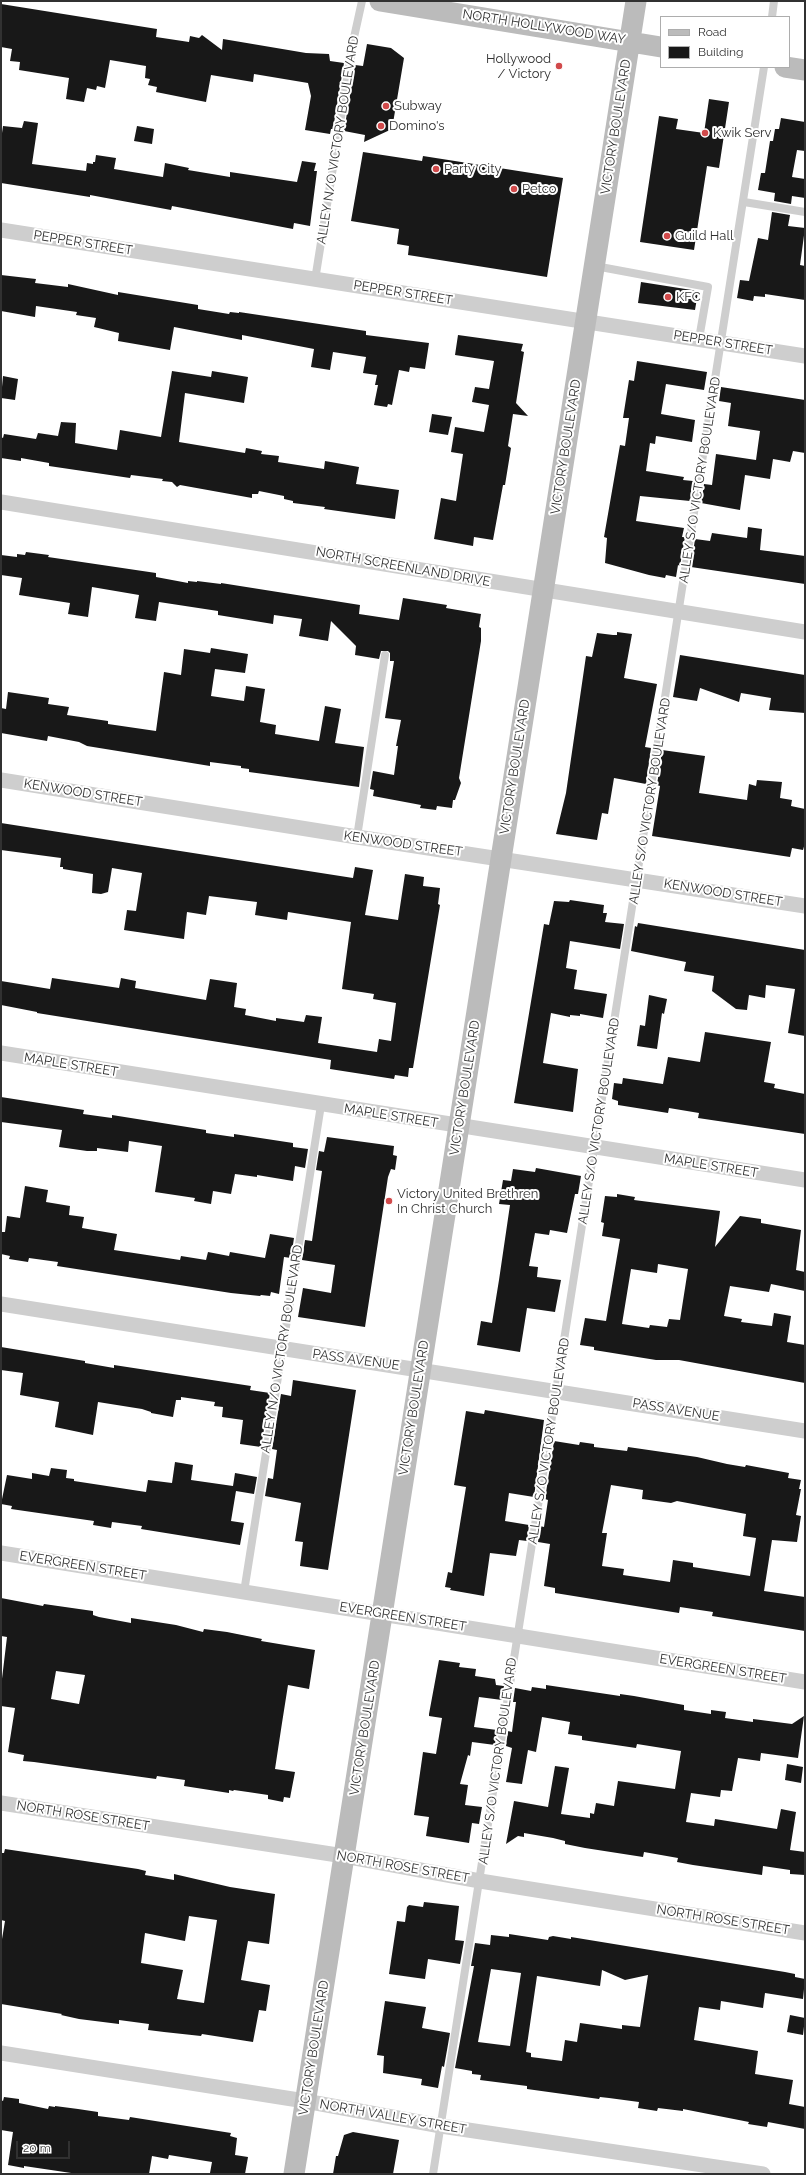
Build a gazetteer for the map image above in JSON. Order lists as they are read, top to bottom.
{
  "streets": {
    "main road": ["NORTH HOLLYWOOD WAY", "VICTORY BOULEVARD"],
    "street": [
      "PEPPER STREET",
      "NORTH SCREENLAND DRIVE",
      "KENWOOD STREET",
      "MAPLE STREET",
      "PASS AVENUE",
      "EVERGREEN STREET",
      "NORTH ROSE STREET",
      "NORTH VALLEY STREET"
    ],
    "lane": ["ALLEY N/O VICTORY BOULEVARD", "ALLEY S/O VICTORY BOULEVARD"]
  },
  "crossings": [
    ["NORTH HOLLYWOOD WAY", "VICTORY BOULEVARD"],
    ["VICTORY BOULEVARD", "PEPPER STREET"],
    ["VICTORY BOULEVARD", "NORTH SCREENLAND DRIVE"],
    ["VICTORY BOULEVARD", "KENWOOD STREET"],
    ["VICTORY BOULEVARD", "MAPLE STREET"],
    ["VICTORY BOULEVARD", "PASS AVENUE"],
    ["VICTORY BOULEVARD", "EVERGREEN STREET"],
    ["VICTORY BOULEVARD", "NORTH ROSE STREET"],
    ["VICTORY BOULEVARD", "NORTH VALLEY STREET"],
    ["ALLEY N/O VICTORY BOULEVARD", "PEPPER STREET"],
    ["ALLEY N/O VICTORY BOULEVARD", "MAPLE STREET"],
    ["ALLEY N/O VICTORY BOULEVARD", "PASS AVENUE"],
    ["ALLEY N/O VICTORY BOULEVARD", "EVERGREEN STREET"],
    ["PEPPER STREET", "ALLEY S/O VICTORY BOULEVARD"],
    ["ALLEY S/O VICTORY BOULEVARD", "NORTH SCREENLAND DRIVE"],
    ["ALLEY S/O VICTORY BOULEVARD", "KENWOOD STREET"],
    ["ALLEY S/O VICTORY BOULEVARD", "MAPLE STREET"],
    ["ALLEY S/O VICTORY BOULEVARD", "PASS AVENUE"],
    ["ALLEY S/O VICTORY BOULEVARD", "EVERGREEN STREET"],
    ["ALLEY S/O VICTORY BOULEVARD", "NORTH ROSE STREET"],
    ["ALLEY S/O VICTORY BOULEVARD", "NORTH VALLEY STREET"]
  ],
  "places": [
    "Hollywood / Victory",
    "Subway",
    "Domino's",
    "Kwik Serv",
    "Party City",
    "Petco",
    "Guild Hall",
    "KFC",
    "Victory United Brethren In Christ Church"
  ],
  "legend": ["Road", "Building"],
  "scale_bar": "20 m"
}
